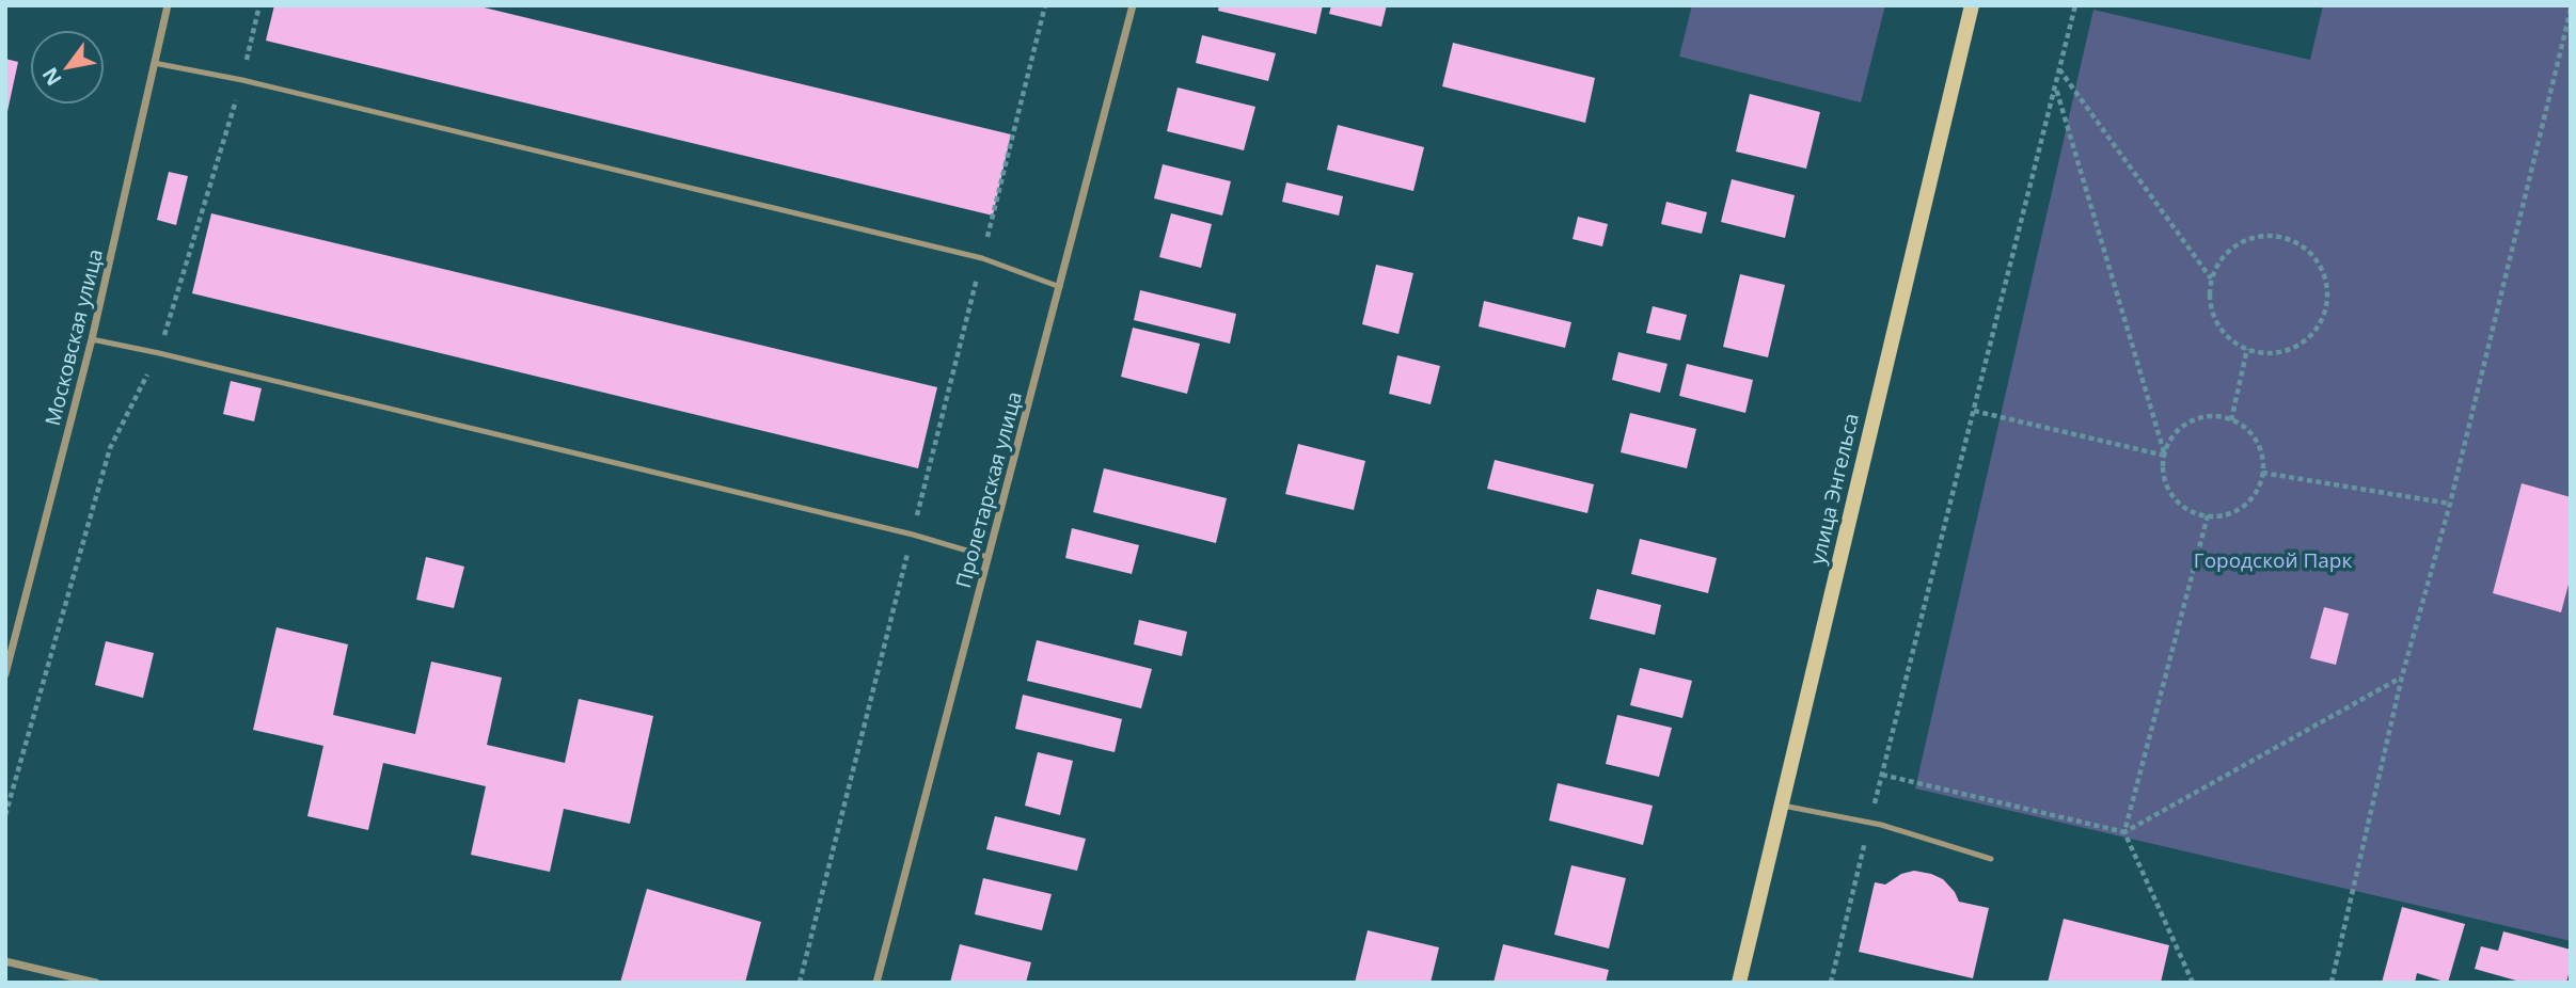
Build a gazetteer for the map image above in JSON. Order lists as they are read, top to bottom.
{
  "streets": {
    "main road": ["улица Энгельса"],
    "street": ["Московская улица", "Пролетарская улица"]
  },
  "parks": ["Городской Парк"],
  "north": "bottom left"
}
